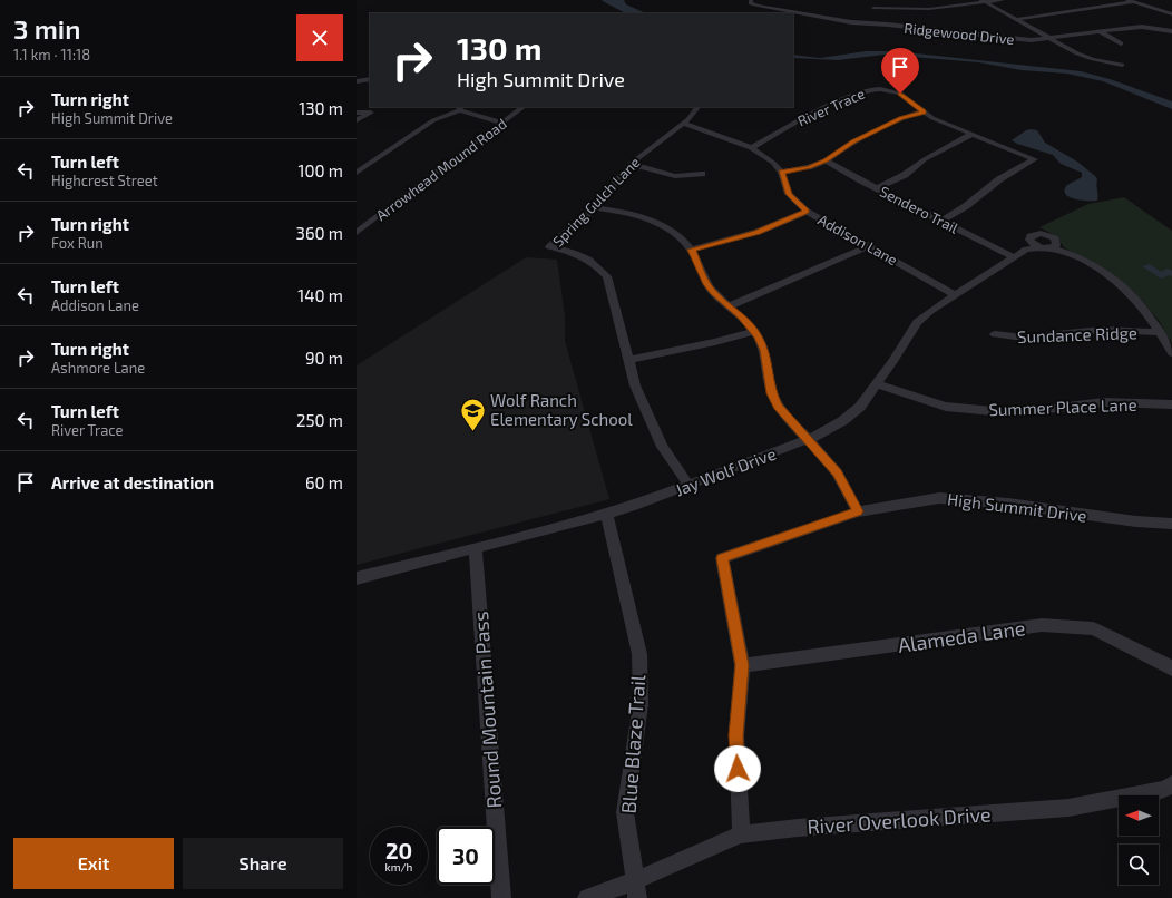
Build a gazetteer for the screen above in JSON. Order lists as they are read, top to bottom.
{
  "streets": {
    "street": [
      "Ridgewood Drive",
      "River Trace",
      "Arrowhead Mound Road",
      "Spring Gulch Lane",
      "Sendero Trail",
      "Addison Lane",
      "Sundance Ridge",
      "Summer Place Lane",
      "Jay Wolf Drive",
      "High Summit Drive",
      "Alameda Lane",
      "Round Mountain Pass",
      "Blue Blaze Trail",
      "River Overlook Drive"
    ]
  },
  "crossings": [
    ["River Trace", "Sendero Trail"],
    ["River Trace", "Addison Lane"],
    ["Spring Gulch Lane", "Addison Lane"],
    ["Spring Gulch Lane", "Jay Wolf Drive"],
    ["Sendero Trail", "Jay Wolf Drive"],
    ["Addison Lane", "Jay Wolf Drive"],
    ["Summer Place Lane", "Jay Wolf Drive"],
    ["Jay Wolf Drive", "Round Mountain Pass"],
    ["Jay Wolf Drive", "Blue Blaze Trail"],
    ["High Summit Drive", "Alameda Lane"],
    ["High Summit Drive", "River Overlook Drive"],
    ["Blue Blaze Trail", "River Overlook Drive"]
  ],
  "places": {
    "school or university": ["Wolf Ranch Elementary School"]
  },
  "north": "left",
  "page": {
    "heading": ["3 min", "1.1 km · 11:18"],
    "turn": ["130 m", "High Summit Drive"],
    "list": [
      {
        "name": "Turn right",
        "note": "High Summit Drive",
        "value": "130 m"
      },
      {
        "name": "Turn left",
        "note": "Highcrest Street",
        "value": "100 m"
      },
      {
        "name": "Turn right",
        "note": "Fox Run",
        "value": "360 m"
      },
      {
        "name": "Turn left",
        "note": "Addison Lane",
        "value": "140 m"
      },
      {
        "name": "Turn right",
        "note": "Ashmore Lane",
        "value": "90 m"
      },
      {
        "name": "Turn left",
        "note": "River Trace",
        "value": "250 m"
      },
      {
        "name": "Arrive at destination",
        "value": "60 m"
      }
    ],
    "speed": "20 km/h",
    "limit": "30",
    "buttons": ["Exit", "Share"]
  }
}
